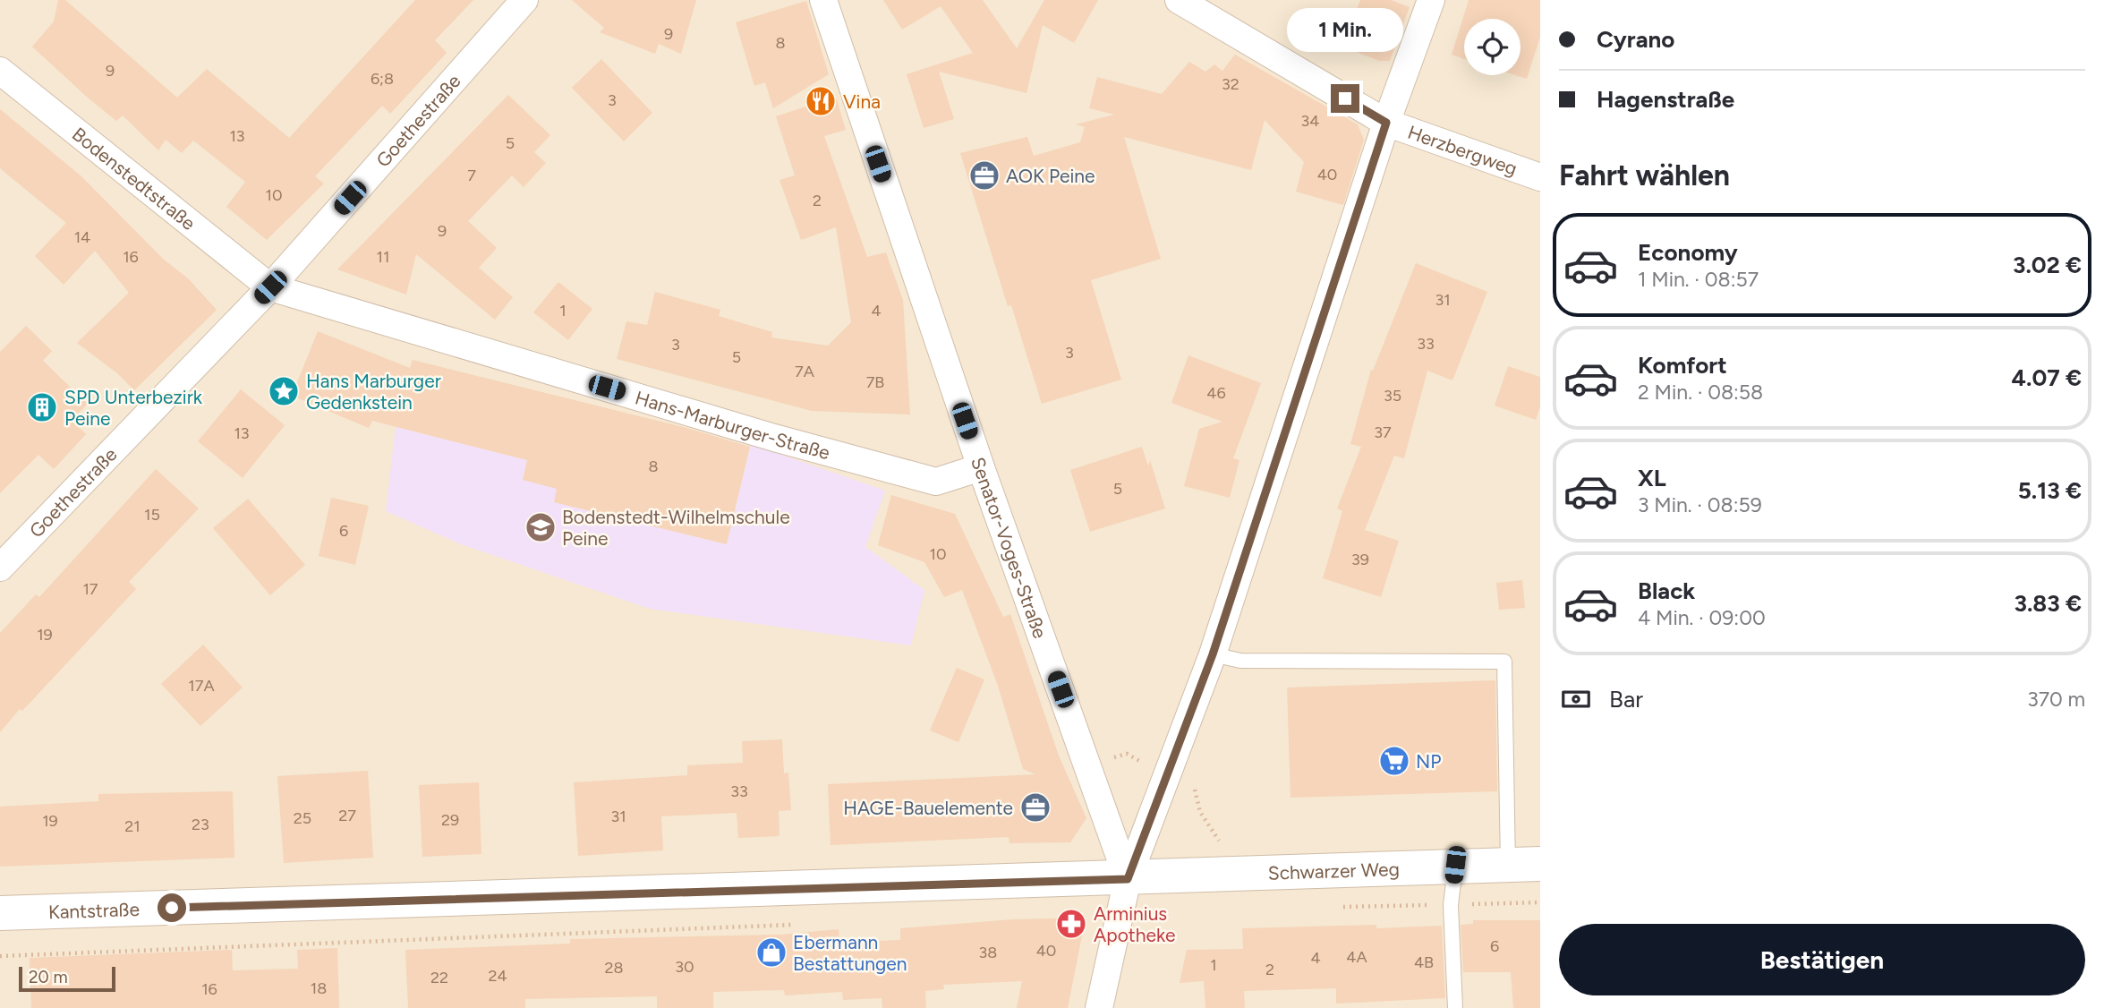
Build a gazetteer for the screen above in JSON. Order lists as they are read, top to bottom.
{
  "streets": {
    "street": [
      "Goethestraße",
      "Herzbergweg",
      "Bodenstedtstraße",
      "Hans-Marburger-Straße",
      "Senator-Voges-Straße",
      "Schwarzer Weg",
      "Kantstraße"
    ]
  },
  "crossings": [
    ["Goethestraße", "Bodenstedtstraße"],
    ["Goethestraße", "Hans-Marburger-Straße"],
    ["Bodenstedtstraße", "Hans-Marburger-Straße"],
    ["Hans-Marburger-Straße", "Senator-Voges-Straße"],
    ["Senator-Voges-Straße", "Schwarzer Weg"],
    ["Senator-Voges-Straße", "Kantstraße"],
    ["Schwarzer Weg", "Kantstraße"]
  ],
  "places": {
    "restaurant": ["Vina"],
    "office": ["AOK Peine", "HAGE-Bauelemente"],
    "place": ["Hans Marburger Gedenkstein"],
    "building": ["SPD Unterbezirk Peine"],
    "school or university": ["Bodenstedt-Wilhelmschule Peine"],
    "supermarket": ["NP"],
    "pharmacy": ["Arminius Apotheke"],
    "shop": ["Ebermann Bestattungen"]
  },
  "house_numbers": [
    "9",
    "8",
    "9",
    "6;8",
    "32",
    "3",
    "34",
    "13",
    "5",
    "40",
    "7",
    "10",
    "2",
    "9",
    "14",
    "16",
    "11",
    "31",
    "1",
    "4",
    "33",
    "3",
    "3",
    "5",
    "7A",
    "7B",
    "46",
    "35",
    "37",
    "13",
    "8",
    "5",
    "15",
    "6",
    "10",
    "39",
    "17",
    "19",
    "17A",
    "33",
    "27",
    "31",
    "25",
    "29",
    "19",
    "23",
    "21",
    "6",
    "40",
    "38",
    "4A",
    "4",
    "4B",
    "1",
    "30",
    "28",
    "2",
    "24",
    "22",
    "18",
    "16"
  ],
  "scale_bar": "20 m",
  "page": {
    "banner": ["Cyrano", "Hagenstraße"],
    "bubble": "1 Min.",
    "heading": "Fahrt wählen",
    "list": [
      {
        "name": "Economy",
        "note": "1 Min. · 08:57",
        "value": "3.02 €"
      },
      {
        "name": "Komfort",
        "note": "2 Min. · 08:58",
        "value": "4.07 €"
      },
      {
        "name": "XL",
        "note": "3 Min. · 08:59",
        "value": "5.13 €"
      },
      {
        "name": "Black",
        "note": "4 Min. · 09:00",
        "value": "3.83 €"
      }
    ],
    "pay": ["Bar", "370 m"],
    "buttons": "Bestätigen",
    "scale": "20 m"
  }
}
